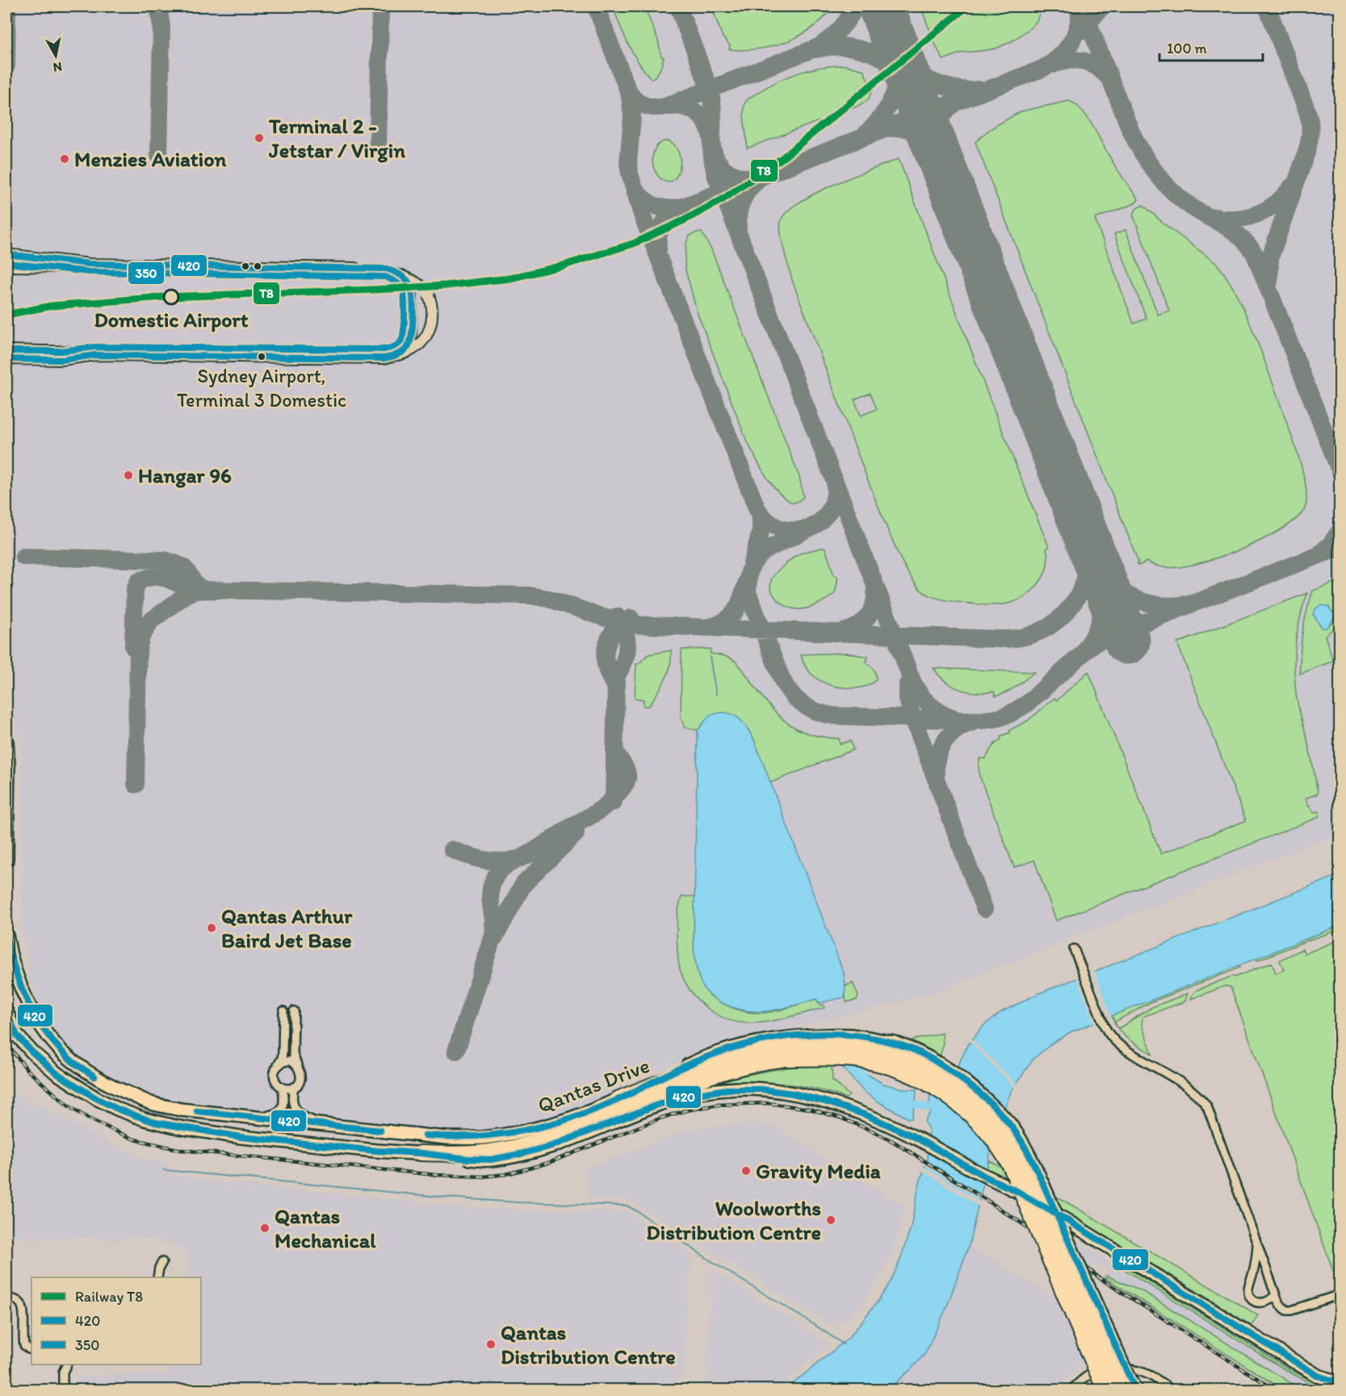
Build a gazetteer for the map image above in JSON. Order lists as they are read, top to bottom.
{
  "streets": {
    "highway": ["Qantas Drive"]
  },
  "places": [
    "Terminal 2 - Jetstar / Virgin",
    "Menzies Aviation",
    "Domestic Airport",
    "Sydney Airport, Terminal 3 Domestic",
    "Hangar 96",
    "Qantas Arthur Baird Jet Base",
    "Gravity Media",
    "Woolworths Distribution Centre",
    "Qantas Mechanical",
    "Qantas Distribution Centre"
  ],
  "lines": ["rail line T8", "transit line 420", "transit line 350"],
  "legend": ["Railway T8", "420", "350"],
  "scale_bar": "100 m",
  "north": "bottom"
}
